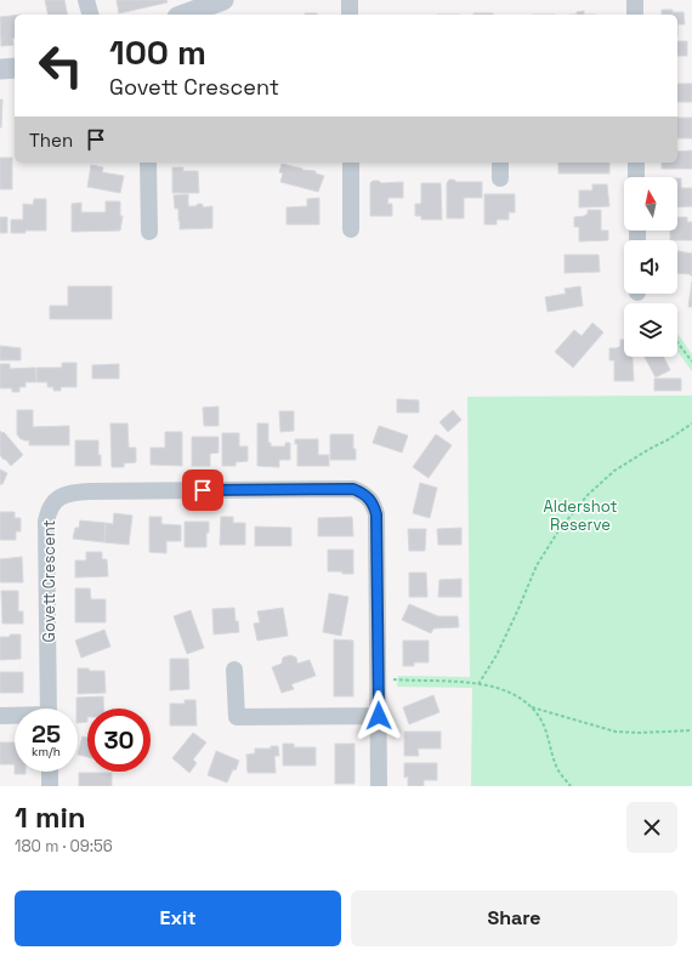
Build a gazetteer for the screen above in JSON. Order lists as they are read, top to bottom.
{
  "streets": {
    "street": ["Govett Crescent"]
  },
  "parks": ["Aldershot Reserve"],
  "north": "top",
  "page": {
    "turn": ["100 m", "Govett Crescent"],
    "then": "Then",
    "speed": "25 km/h",
    "limit": "30",
    "heading": ["1 min", "180 m · 09:56"],
    "buttons": ["Exit", "Share"]
  }
}
